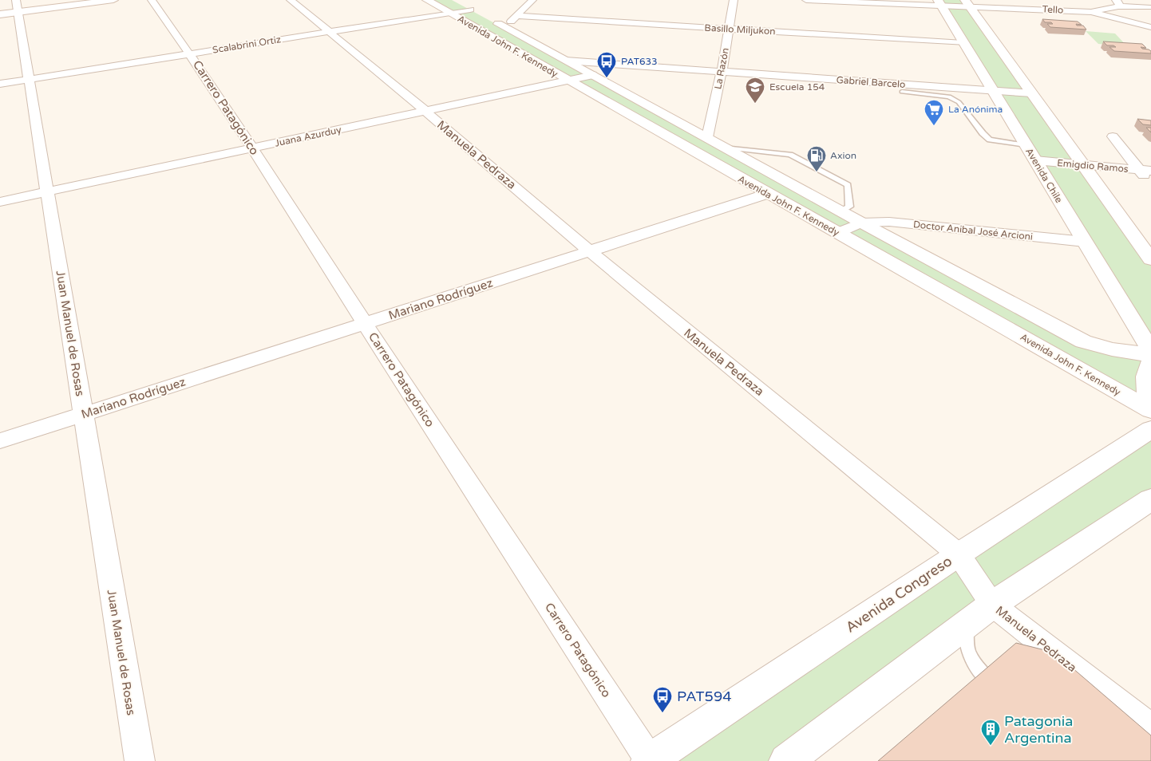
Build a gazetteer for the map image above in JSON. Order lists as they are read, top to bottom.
{
  "streets": {
    "main road": ["Avenida John F. Kennedy", "Avenida Chile", "Avenida Congreso"],
    "street": [
      "Tello",
      "Basillo Miljukon",
      "Scalabrini Ortiz",
      "La Razón",
      "Gabriel Barcelo",
      "Carrero Patagónico",
      "Juana Azurduy",
      "Manuela Pedraza",
      "Emigdio Ramos",
      "Doctor Anibal José Arcioni",
      "Mariano Rodríguez",
      "Juan Manuel de Rosas"
    ]
  },
  "crossings": [
    ["Tello", "Avenida Chile"],
    ["Basillo Miljukon", "La Razón"],
    ["Basillo Miljukon", "Avenida Chile"],
    ["Scalabrini Ortiz", "Avenida John F. Kennedy"],
    ["Scalabrini Ortiz", "Carrero Patagónico"],
    ["Scalabrini Ortiz", "Manuela Pedraza"],
    ["Scalabrini Ortiz", "Juan Manuel de Rosas"],
    ["Avenida John F. Kennedy", "La Razón"],
    ["Avenida John F. Kennedy", "Gabriel Barcelo"],
    ["Avenida John F. Kennedy", "Juana Azurduy"],
    ["Avenida John F. Kennedy", "Doctor Anibal José Arcioni"],
    ["Avenida John F. Kennedy", "Mariano Rodríguez"],
    ["La Razón", "Gabriel Barcelo"],
    ["Gabriel Barcelo", "Avenida Chile"],
    ["Carrero Patagónico", "Juana Azurduy"],
    ["Carrero Patagónico", "Mariano Rodríguez"],
    ["Carrero Patagónico", "Avenida Congreso"],
    ["Juana Azurduy", "Manuela Pedraza"],
    ["Juana Azurduy", "Juan Manuel de Rosas"],
    ["Manuela Pedraza", "Mariano Rodríguez"],
    ["Manuela Pedraza", "Avenida Congreso"],
    ["Emigdio Ramos", "Avenida Chile"],
    ["Avenida Chile", "Doctor Anibal José Arcioni"],
    ["Mariano Rodríguez", "Juan Manuel de Rosas"]
  ],
  "places": {
    "bus stop": ["PAT633", "PAT594"],
    "school or university": ["Escuela 154"],
    "supermarket": ["La Anónima"],
    "fuel station": ["Axion"],
    "building": ["Patagonia Argentina"]
  }
}
